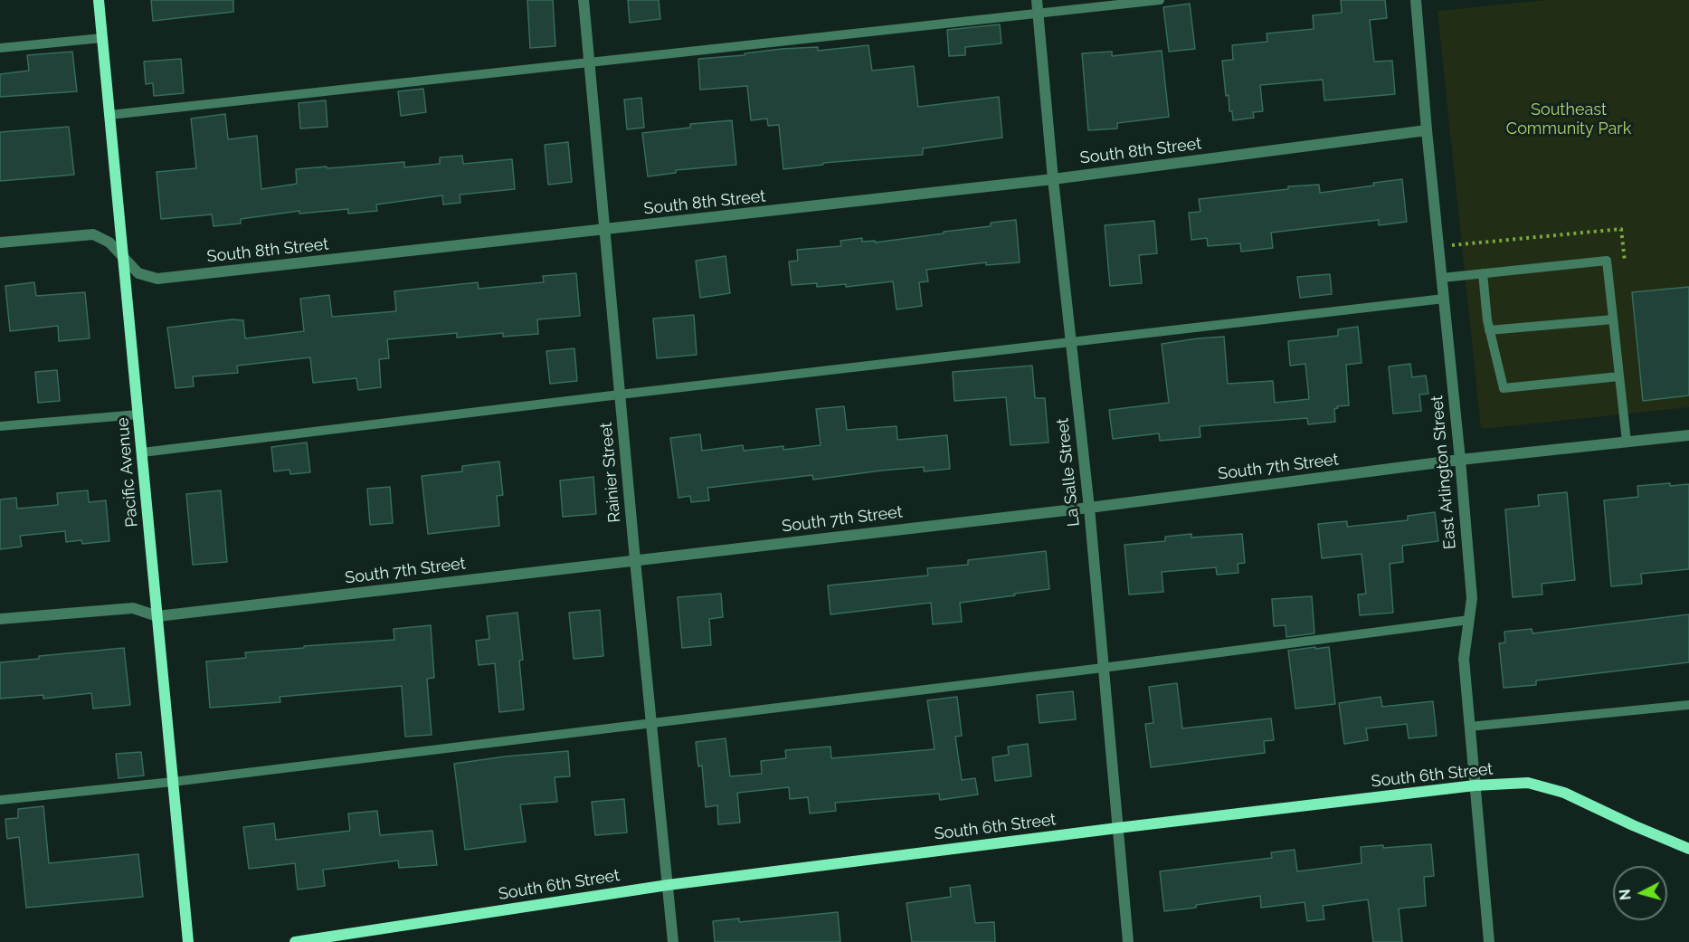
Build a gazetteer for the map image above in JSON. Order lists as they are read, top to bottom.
{
  "streets": {
    "street": [
      "South 8th Street",
      "South 7th Street",
      "Pacific Avenue",
      "Rainier Street",
      "La Salle Street",
      "East Arlington Street",
      "South 6th Street"
    ]
  },
  "crossings": [
    ["South 8th Street", "Pacific Avenue"],
    ["South 8th Street", "Rainier Street"],
    ["South 8th Street", "La Salle Street"],
    ["South 8th Street", "East Arlington Street"],
    ["South 7th Street", "Pacific Avenue"],
    ["South 7th Street", "Rainier Street"],
    ["South 7th Street", "La Salle Street"],
    ["South 7th Street", "East Arlington Street"],
    ["Rainier Street", "South 6th Street"],
    ["La Salle Street", "South 6th Street"],
    ["East Arlington Street", "South 6th Street"]
  ],
  "parks": ["Southeast Community Park"],
  "north": "left"
}
